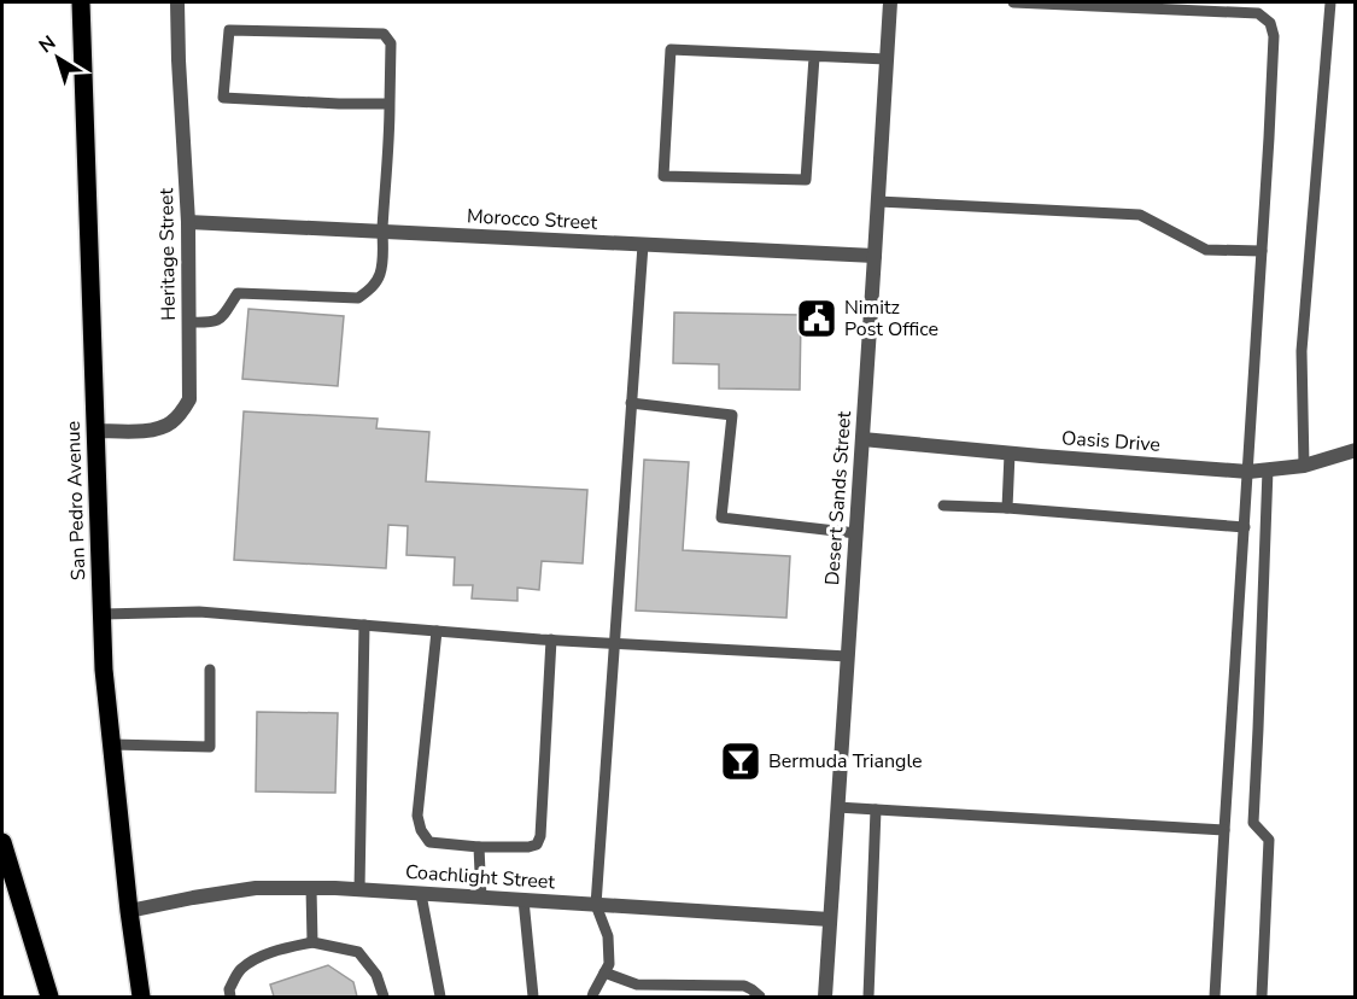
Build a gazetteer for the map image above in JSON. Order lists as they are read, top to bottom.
{
  "streets": {
    "main road": ["San Pedro Avenue"],
    "street": [
      "Morocco Street",
      "Heritage Street",
      "Oasis Drive",
      "Desert Sands Street",
      "Coachlight Street"
    ]
  },
  "crossings": [
    ["Morocco Street", "Heritage Street"],
    ["Morocco Street", "Desert Sands Street"],
    ["Heritage Street", "San Pedro Avenue"],
    ["Oasis Drive", "Desert Sands Street"],
    ["Desert Sands Street", "Coachlight Street"],
    ["San Pedro Avenue", "Coachlight Street"]
  ],
  "places": {
    "public building": ["Nimitz Post Office"],
    "bar": ["Bermuda Triangle"]
  },
  "north": "top left"
}
